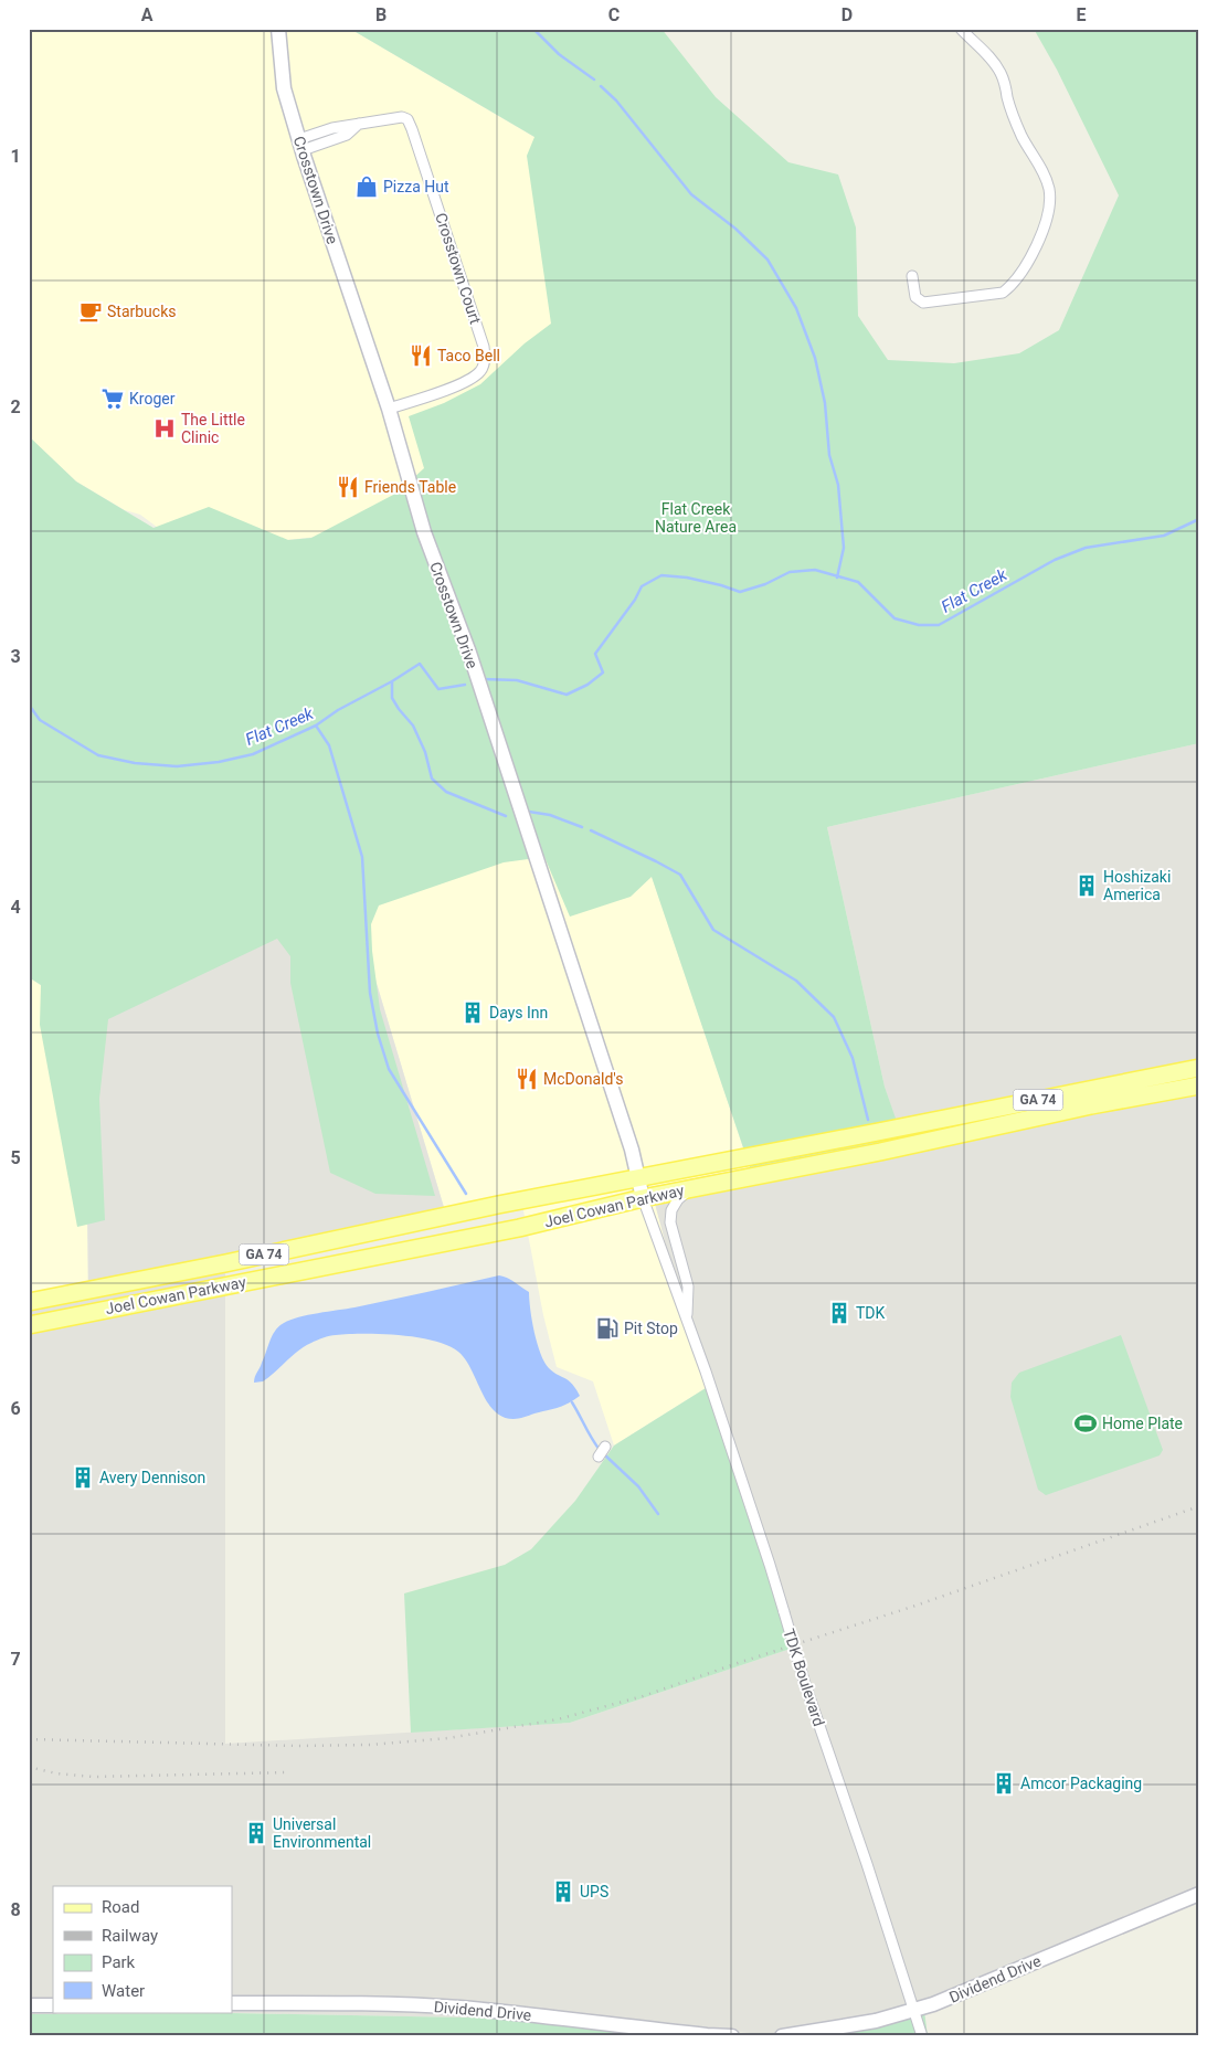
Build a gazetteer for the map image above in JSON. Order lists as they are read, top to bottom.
{
  "streets": {
    "main road": ["GA 74", "Joel Cowan Parkway"],
    "street": [
      "Crosstown Drive",
      "Crosstown Court",
      "TDK Boulevard",
      "Dividend Drive"
    ]
  },
  "crossings": [
    ["Crosstown Drive", "Crosstown Court"],
    ["Crosstown Drive", "Joel Cowan Parkway"],
    ["Crosstown Drive", "TDK Boulevard"],
    ["Joel Cowan Parkway", "TDK Boulevard"],
    ["TDK Boulevard", "Dividend Drive"]
  ],
  "water": ["Flat Creek"],
  "parks": ["Flat Creek Nature Area"],
  "places": {
    "shop": ["Pizza Hut"],
    "cafe": ["Starbucks"],
    "restaurant": ["Taco Bell", "Friends Table", "McDonald's"],
    "supermarket": ["Kroger"],
    "hospital": ["The Little Clinic"],
    "building": [
      "Hoshizaki America",
      "Days Inn",
      "TDK",
      "Avery Dennison",
      "Amcor Packaging",
      "Universal Environmental",
      "UPS"
    ],
    "fuel station": ["Pit Stop"],
    "sports": ["Home Plate"]
  },
  "legend": [
    "Road",
    "Railway",
    "Park",
    "Water"
  ],
  "grid": {
    "columns": [
      "A",
      "B",
      "C",
      "D",
      "E"
    ],
    "rows": [
      "1",
      "2",
      "3",
      "4",
      "5",
      "6",
      "7",
      "8"
    ]
  }
}
